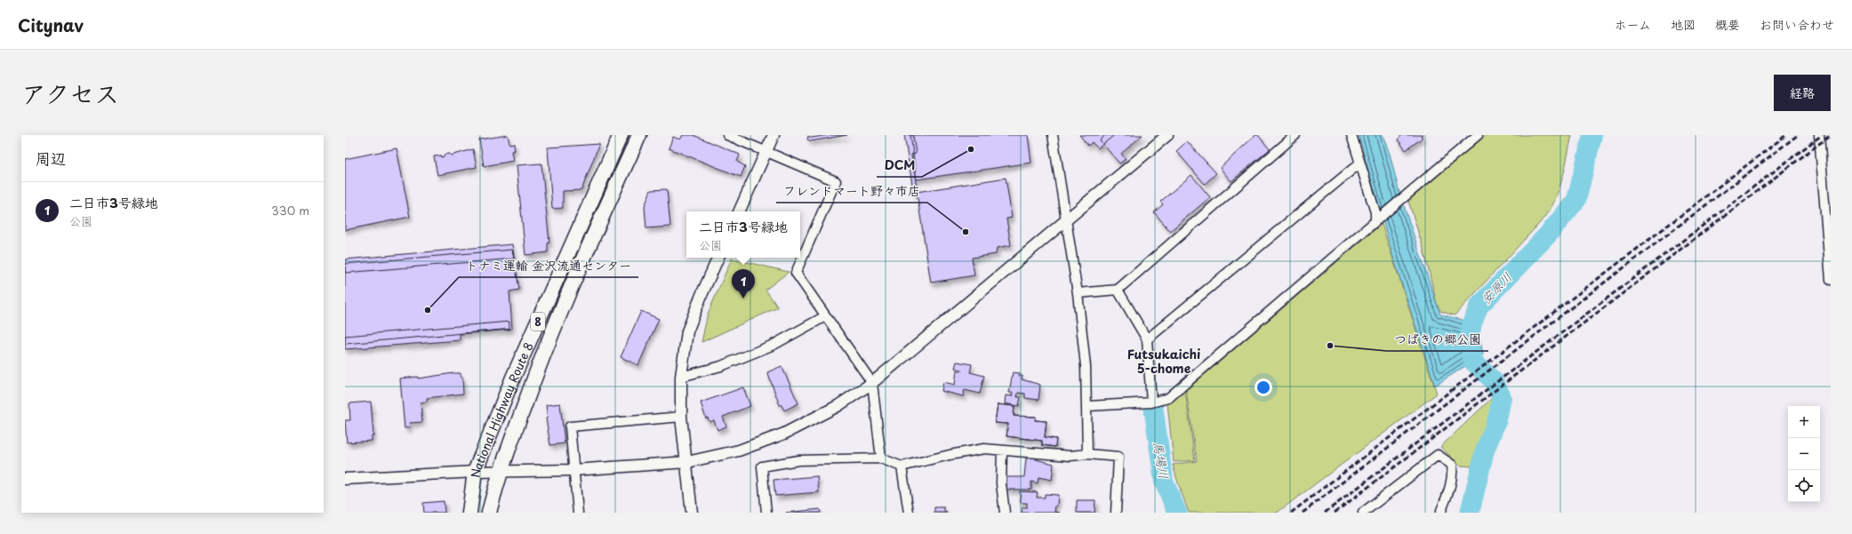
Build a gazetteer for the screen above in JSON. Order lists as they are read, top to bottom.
{
  "streets": {
    "highway": ["8", "National Highway Route 8"]
  },
  "districts": ["Futsukaichi 5-chome"],
  "water": ["安原川", "馬場川"],
  "places": [
    "DCM",
    "フレンドマート野々市店",
    "トナミ運輸 金沢流通センター",
    "つばきの郷公園"
  ],
  "page": {
    "header": "Citynav",
    "nav": [
      "ホーム",
      "地図",
      "概要",
      "お問い合わせ"
    ],
    "title": "アクセス",
    "buttons": "経路",
    "heading": "周辺",
    "list": [
      {
        "mark": "1",
        "name": "二日市3号緑地",
        "note": "公園",
        "value": "330 m"
      }
    ],
    "popup": ["二日市3号緑地", "公園"],
    "pins": "1",
    "map_buttons": ["+", "−"]
  }
}
